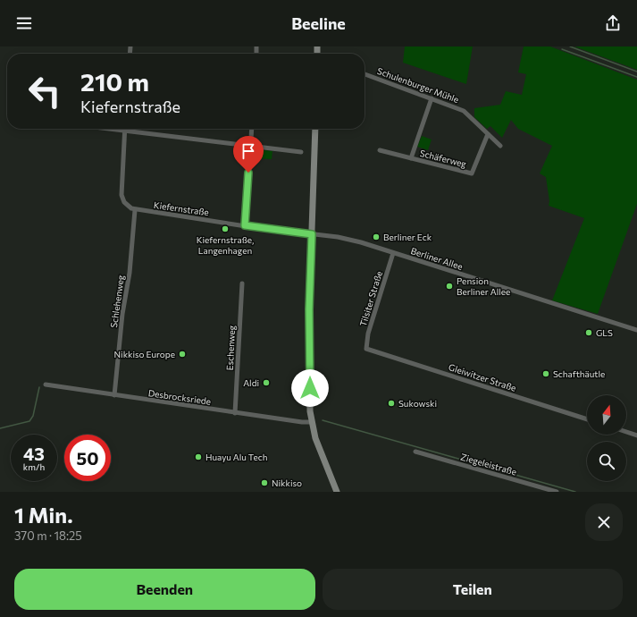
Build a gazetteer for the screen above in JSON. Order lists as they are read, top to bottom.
{
  "streets": {
    "street": [
      "Schulenburger Mühle",
      "Schäferweg",
      "Kiefernstraße",
      "Berliner Allee",
      "Tilsiter Straße",
      "Schlehenweg",
      "Eschenweg",
      "Gleiwitzer Straße",
      "Desbrocksriede",
      "Ziegeleistraße"
    ]
  },
  "crossings": [
    ["Schulenburger Mühle", "Schäferweg"],
    ["Kiefernstraße", "Berliner Allee"],
    ["Kiefernstraße", "Schlehenweg"],
    ["Berliner Allee", "Tilsiter Straße"],
    ["Tilsiter Straße", "Gleiwitzer Straße"],
    ["Schlehenweg", "Desbrocksriede"],
    ["Eschenweg", "Desbrocksriede"]
  ],
  "places": [
    "Kiefernstraße, Langenhagen",
    "Berliner Eck",
    "Pension Berliner Allee",
    "GLS",
    "Nikkiso Europe",
    "Schafthäutle",
    "Aldi",
    "Sukowski",
    "Huayu Alu Tech",
    "Nikkiso"
  ],
  "north": "top",
  "page": {
    "header": "Beeline",
    "turn": ["210 m", "Kiefernstraße"],
    "speed": "43 km/h",
    "limit": "50",
    "heading": ["1 Min.", "370 m · 18:25"],
    "buttons": ["Beenden", "Teilen"]
  }
}
